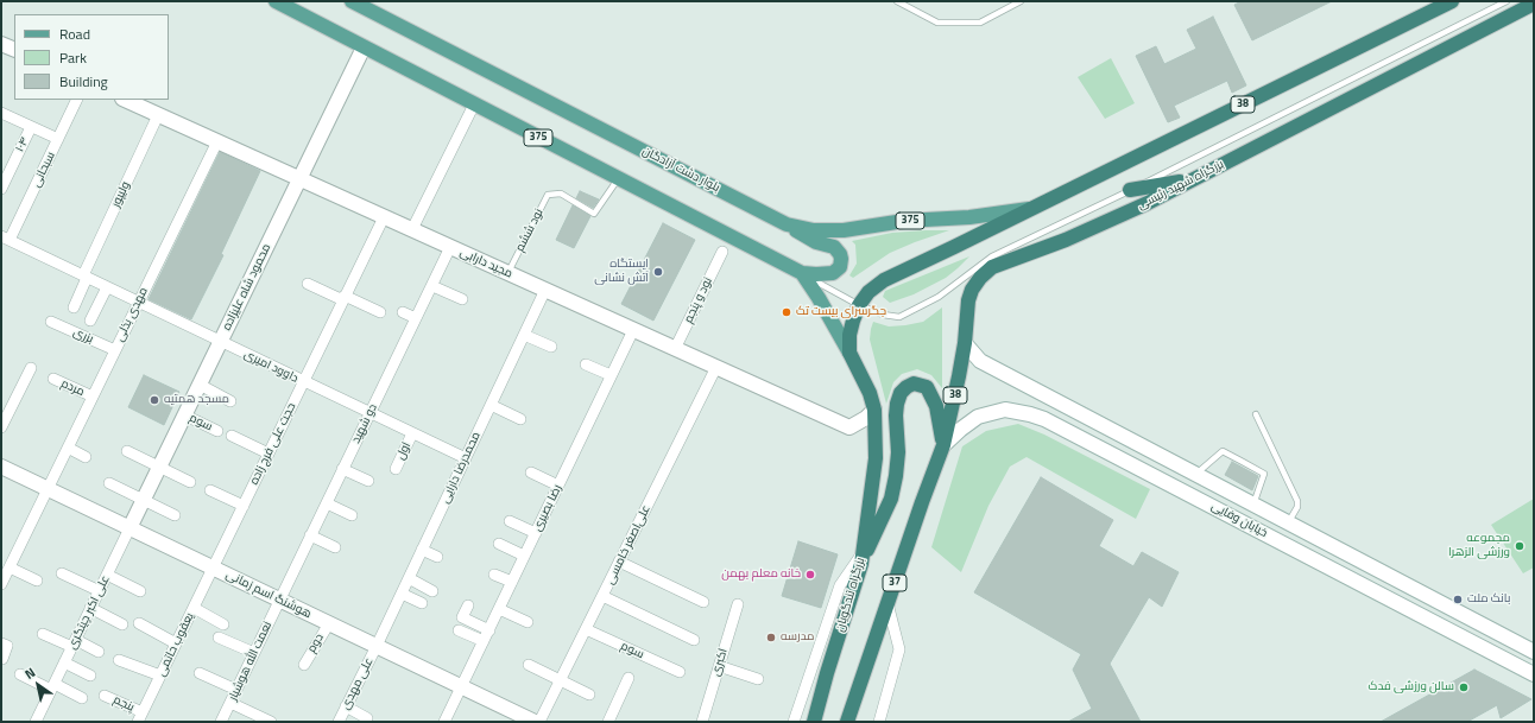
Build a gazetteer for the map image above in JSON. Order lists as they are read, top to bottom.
{
  "streets": {
    "highway": [
      "38",
      "بزرگراه شهید رئیسی",
      "37",
      "بزرگراه تندگویان"
    ],
    "main road": ["375", "بلوار دشت آزادگان"],
    "street": [
      "۱۰۴",
      "سبحانی",
      "ولیپور",
      "مجید دارابی",
      "محمود شاه علیزاده",
      "نود و پنجم",
      "مهدی بذلی",
      "بزری",
      "داوود امیری",
      "مردم",
      "سوم",
      "دو شهید",
      "حجت علی فرج زاده",
      "اول",
      "محمدرضا دارایی",
      "رضا بصیری",
      "خیابان وفایی",
      "علی‌اصغر خامسی",
      "هوشنگ اسم زمانی",
      "علی اکبر چیتگری",
      "دوم",
      "یعقوب حاتمی",
      "نعمت الله هوشیار",
      "اکبری",
      "علی مهدی",
      "پنجم"
    ],
    "lane": ["نود ششم"]
  },
  "crossings": [
    ["38", "375"],
    ["38", "بلوار دشت آزادگان"],
    ["375", "نود ششم"],
    ["375", "محمود شاه علیزاده"],
    ["سبحانی", "داوود امیری"],
    ["بزرگراه شهید رئیسی", "خیابان وفایی"],
    ["بزرگراه شهید رئیسی", "37"],
    ["ولیپور", "مجید دارابی"],
    ["ولیپور", "داوود امیری"],
    ["نود ششم", "مجید دارابی"],
    ["مجید دارابی", "محمود شاه علیزاده"],
    ["مجید دارابی", "نود و پنجم"],
    ["مجید دارابی", "مهدی بذلی"],
    ["مجید دارابی", "دو شهید"],
    ["مجید دارابی", "حجت علی فرج زاده"],
    ["مجید دارابی", "محمدرضا دارایی"],
    ["مجید دارابی", "رضا بصیری"],
    ["مجید دارابی", "علی‌اصغر خامسی"],
    ["مجید دارابی", "بزرگراه تندگویان"],
    ["محمود شاه علیزاده", "داوود امیری"],
    ["محمود شاه علیزاده", "سوم"],
    ["محمود شاه علیزاده", "هوشنگ اسم زمانی"],
    ["محمود شاه علیزاده", "علی اکبر چیتگری"],
    ["مهدی بذلی", "بزری"],
    ["مهدی بذلی", "داوود امیری"],
    ["مهدی بذلی", "مردم"],
    ["مهدی بذلی", "هوشنگ اسم زمانی"],
    ["داوود امیری", "دو شهید"],
    ["داوود امیری", "حجت علی فرج زاده"],
    ["داوود امیری", "اول"],
    ["داوود امیری", "محمدرضا دارایی"],
    ["سوم", "علی‌اصغر خامسی"],
    ["دو شهید", "هوشنگ اسم زمانی"],
    ["دو شهید", "نعمت الله هوشیار"],
    ["حجت علی فرج زاده", "هوشنگ اسم زمانی"],
    ["حجت علی فرج زاده", "یعقوب حاتمی"],
    ["محمدرضا دارایی", "هوشنگ اسم زمانی"],
    ["محمدرضا دارایی", "علی مهدی"],
    ["رضا بصیری", "هوشنگ اسم زمانی"],
    ["خیابان وفایی", "37"],
    ["هوشنگ اسم زمانی", "علی اکبر چیتگری"],
    ["هوشنگ اسم زمانی", "دوم"],
    ["هوشنگ اسم زمانی", "یعقوب حاتمی"],
    ["هوشنگ اسم زمانی", "نعمت الله هوشیار"],
    ["هوشنگ اسم زمانی", "علی مهدی"],
    ["یعقوب حاتمی", "پنجم"]
  ],
  "places": [
    "ایستگاه آتش نشانی",
    "جگرسرای بیست تک",
    "مسجد همتیه",
    "مجموعه ورزشی الزهرا",
    "خانه معلم بهمن",
    "بانک ملت",
    "مدرسه",
    "سالن ورزشی فدک"
  ],
  "legend": ["Road", "Park", "Building"],
  "north": "top left"
}
